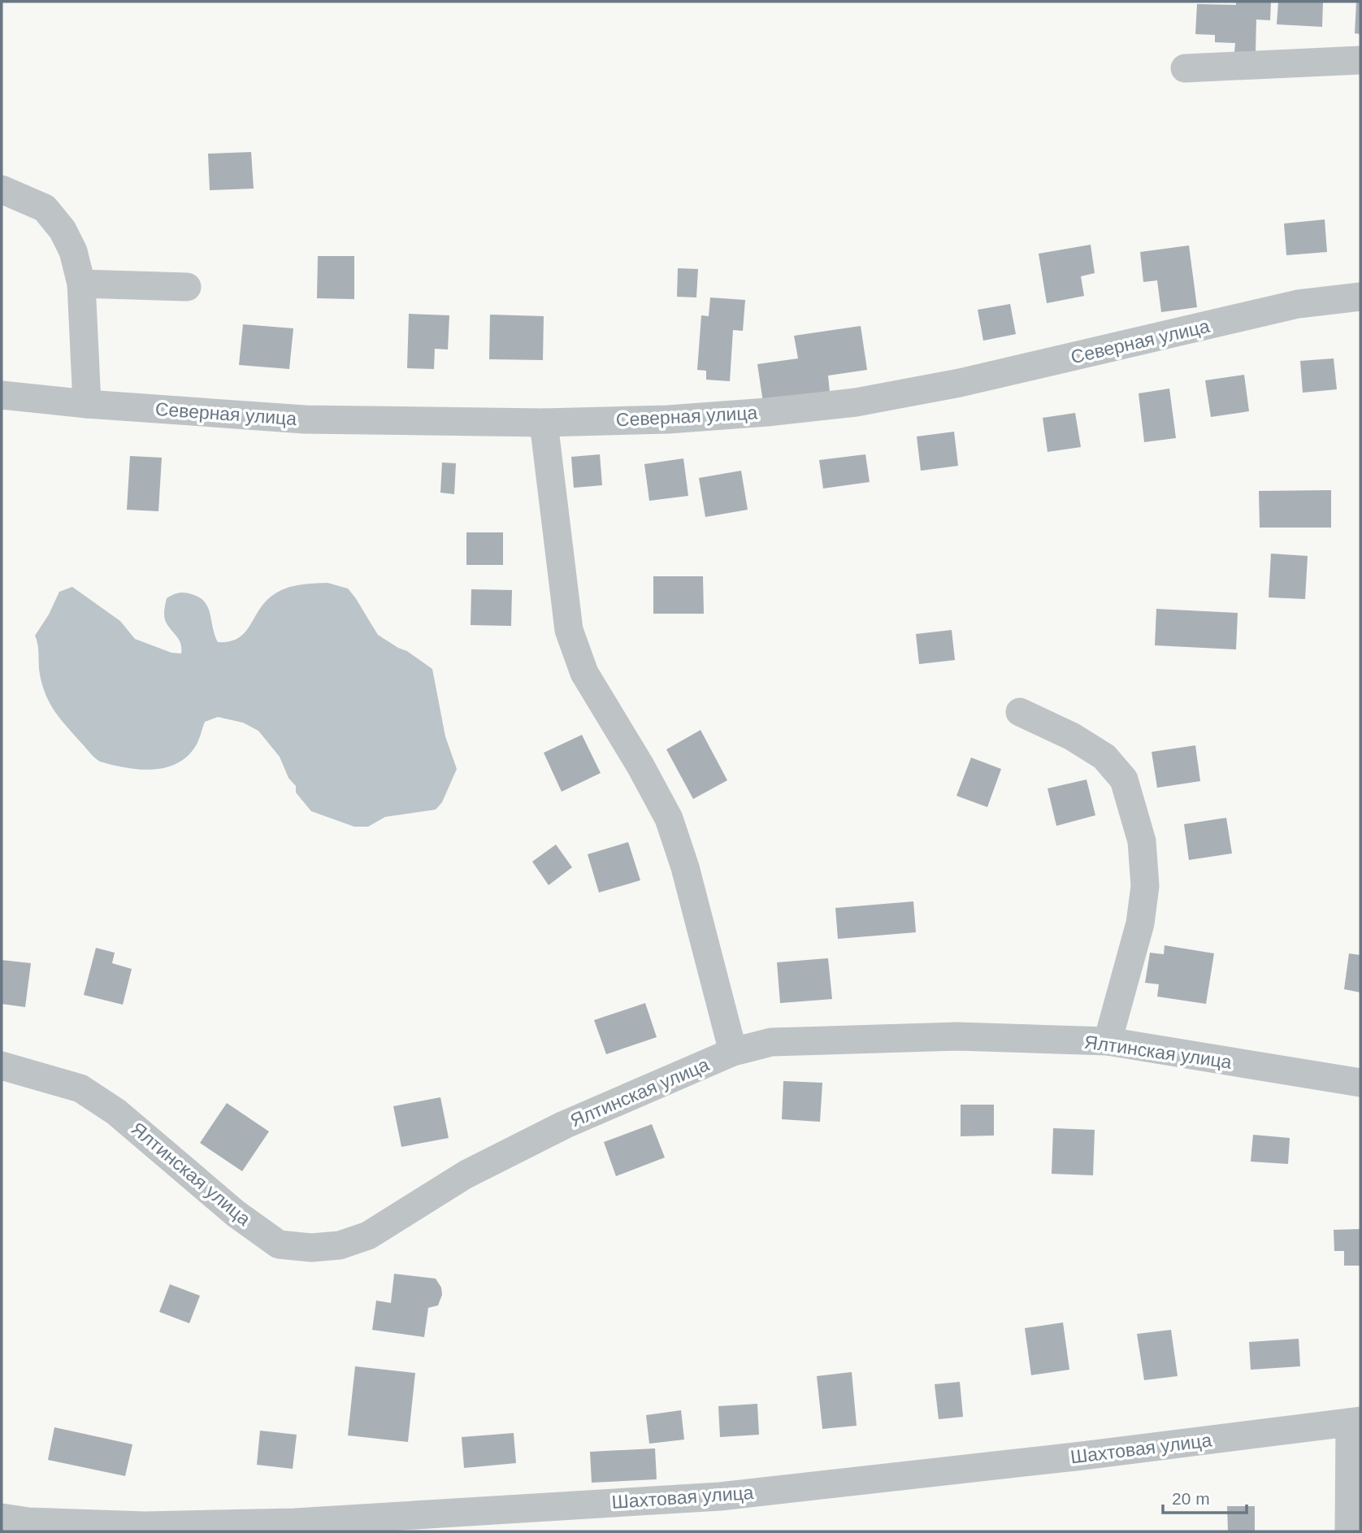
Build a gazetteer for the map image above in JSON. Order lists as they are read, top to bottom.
{
  "streets": {
    "street": ["Северная улица", "Ялтинская улица", "Шахтовая улица"]
  },
  "scale_bar": "20 m"
}
